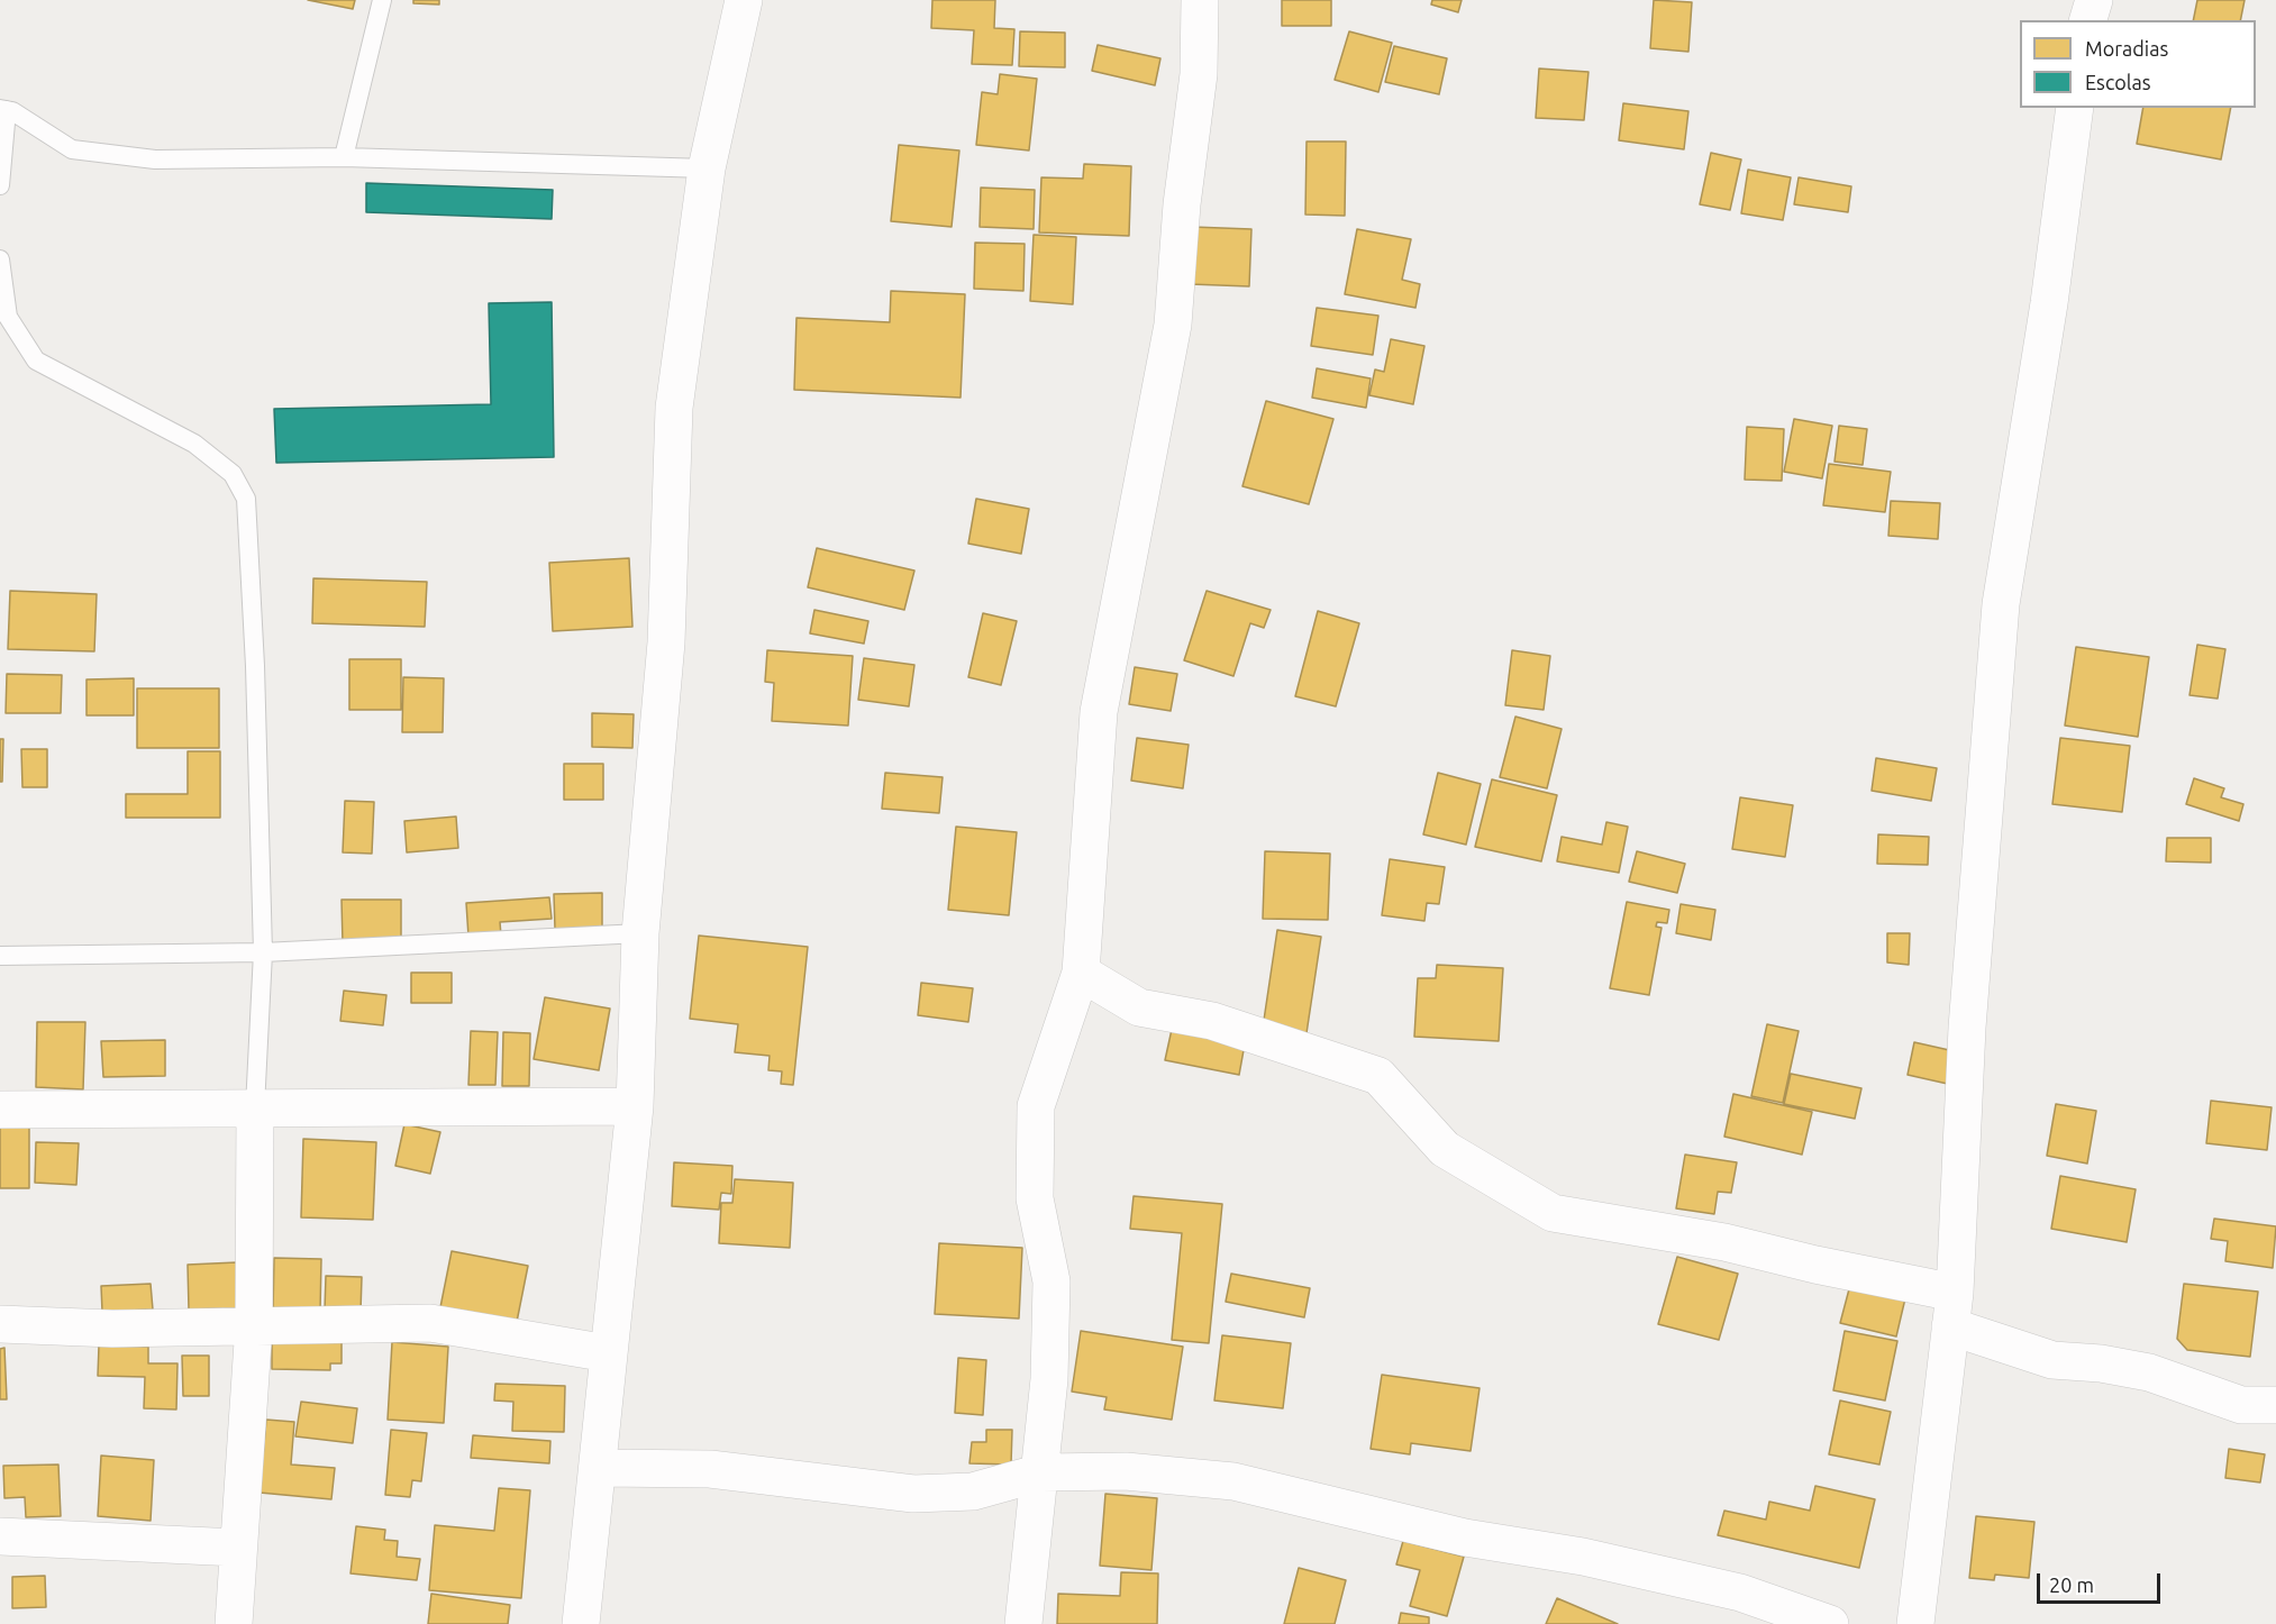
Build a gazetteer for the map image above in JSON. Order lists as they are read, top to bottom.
{
  "legend": ["Moradias", "Escolas"],
  "scale_bar": "20 m"
}
